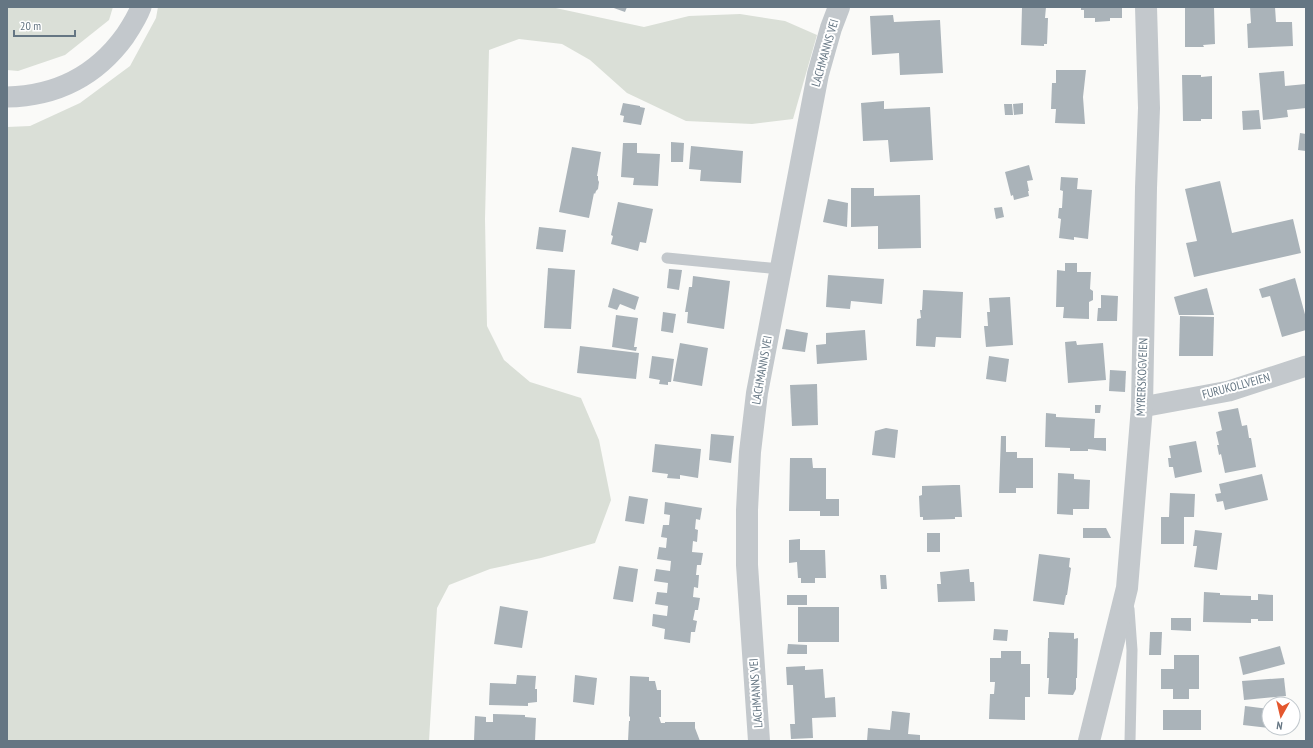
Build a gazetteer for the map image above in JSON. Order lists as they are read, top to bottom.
{
  "streets": {
    "street": ["LACHMANNS VEI", "MYRERSKOGVEIEN", "FURUKOLLVEIEN"]
  },
  "crossings": [
    ["MYRERSKOGVEIEN", "FURUKOLLVEIEN"]
  ],
  "scale_bar": "20 m",
  "north": "bottom"
}
